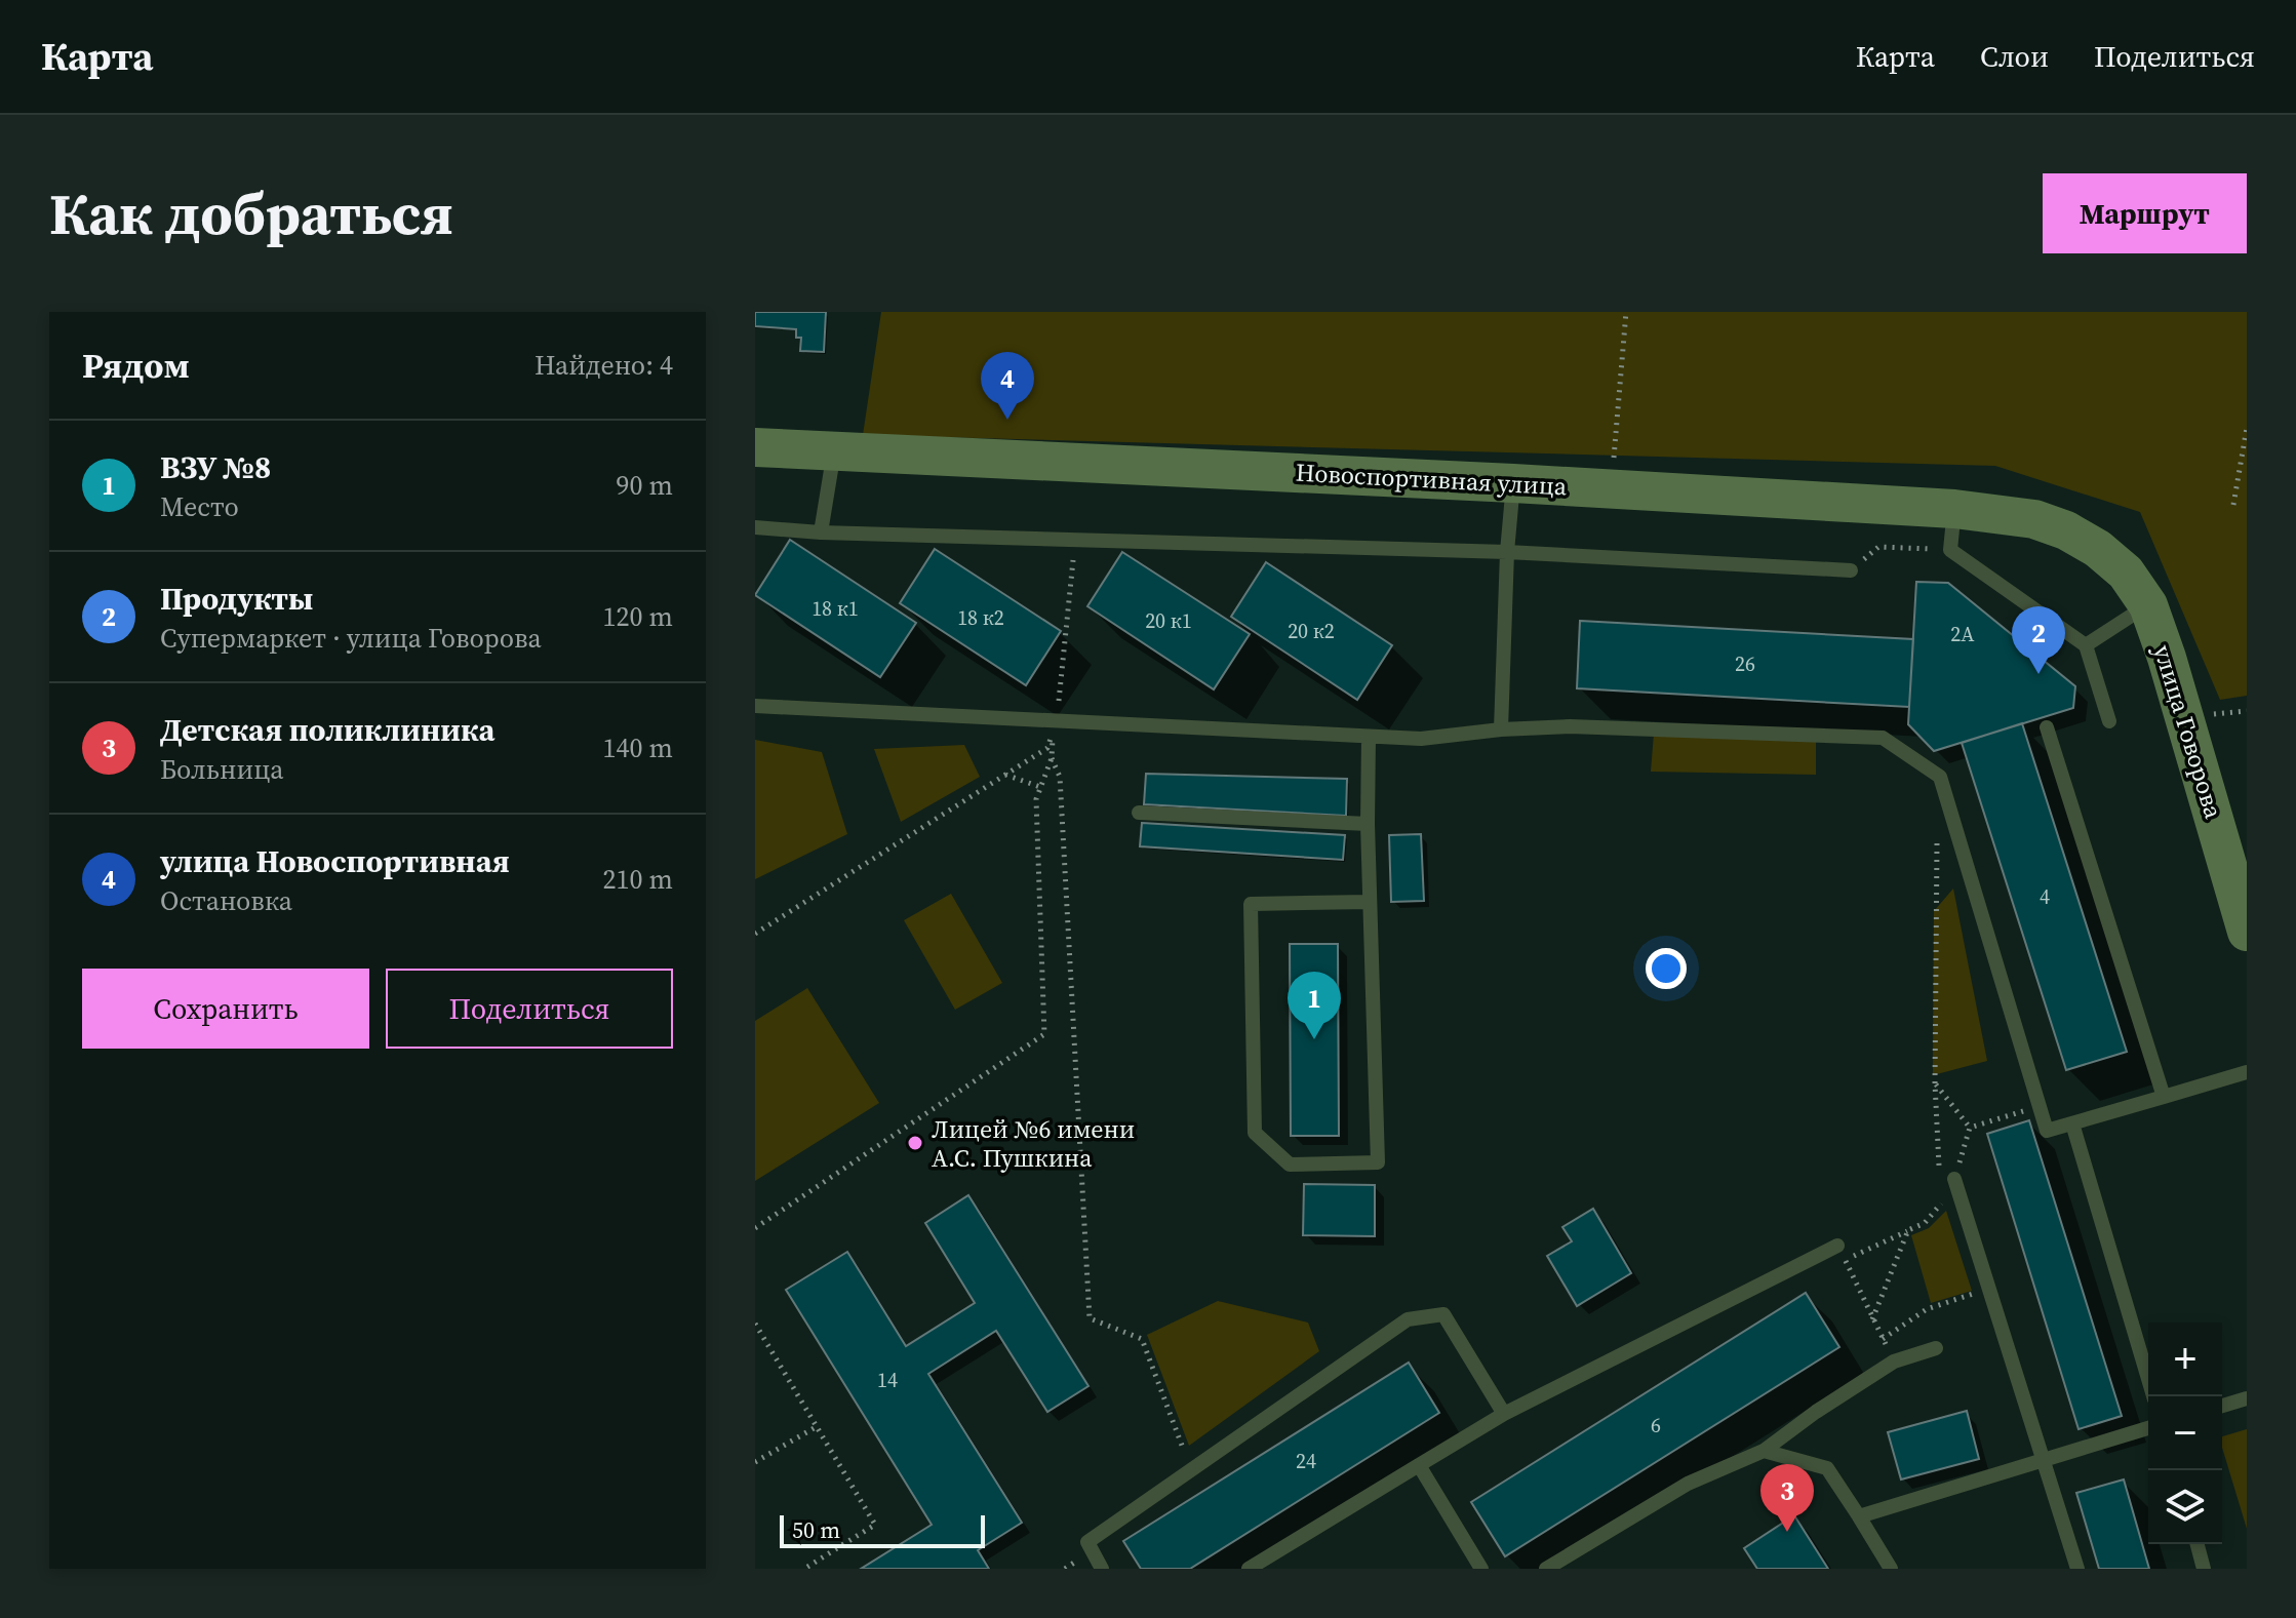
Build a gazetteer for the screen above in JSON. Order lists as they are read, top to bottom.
{
  "streets": {
    "main road": ["Новоспортивная улица", "улица Говорова"]
  },
  "crossings": [
    ["Новоспортивная улица", "улица Говорова"]
  ],
  "places": ["Лицей №6 имени А.С. Пушкина"],
  "house_numbers": [
    "18 к1",
    "18 к2",
    "20 к1",
    "20 к2",
    "2А",
    "26",
    "4",
    "14",
    "6",
    "24"
  ],
  "scale_bar": "50 m",
  "page": {
    "header": "Карта",
    "nav": ["Карта", "Слои", "Поделиться"],
    "buttons": [
      "Маршрут",
      ["Сохранить", "Поделиться"]
    ],
    "title": "Как добраться",
    "heading": ["Рядом", "Найдено: 4"],
    "pins": [
      "4",
      "2",
      "1",
      "3"
    ],
    "list": [
      {
        "mark": "1",
        "name": "ВЗУ №8",
        "note": "Место",
        "value": "90 m"
      },
      {
        "mark": "2",
        "name": "Продукты",
        "note": "Супермаркет · улица Говорова",
        "value": "120 m"
      },
      {
        "mark": "3",
        "name": "Детская поликлиника",
        "note": "Больница",
        "value": "140 m"
      },
      {
        "mark": "4",
        "name": "улица Новоспортивная",
        "note": "Остановка",
        "value": "210 m"
      }
    ],
    "map_buttons": ["+", "−"],
    "scale": "50 m"
  }
}
